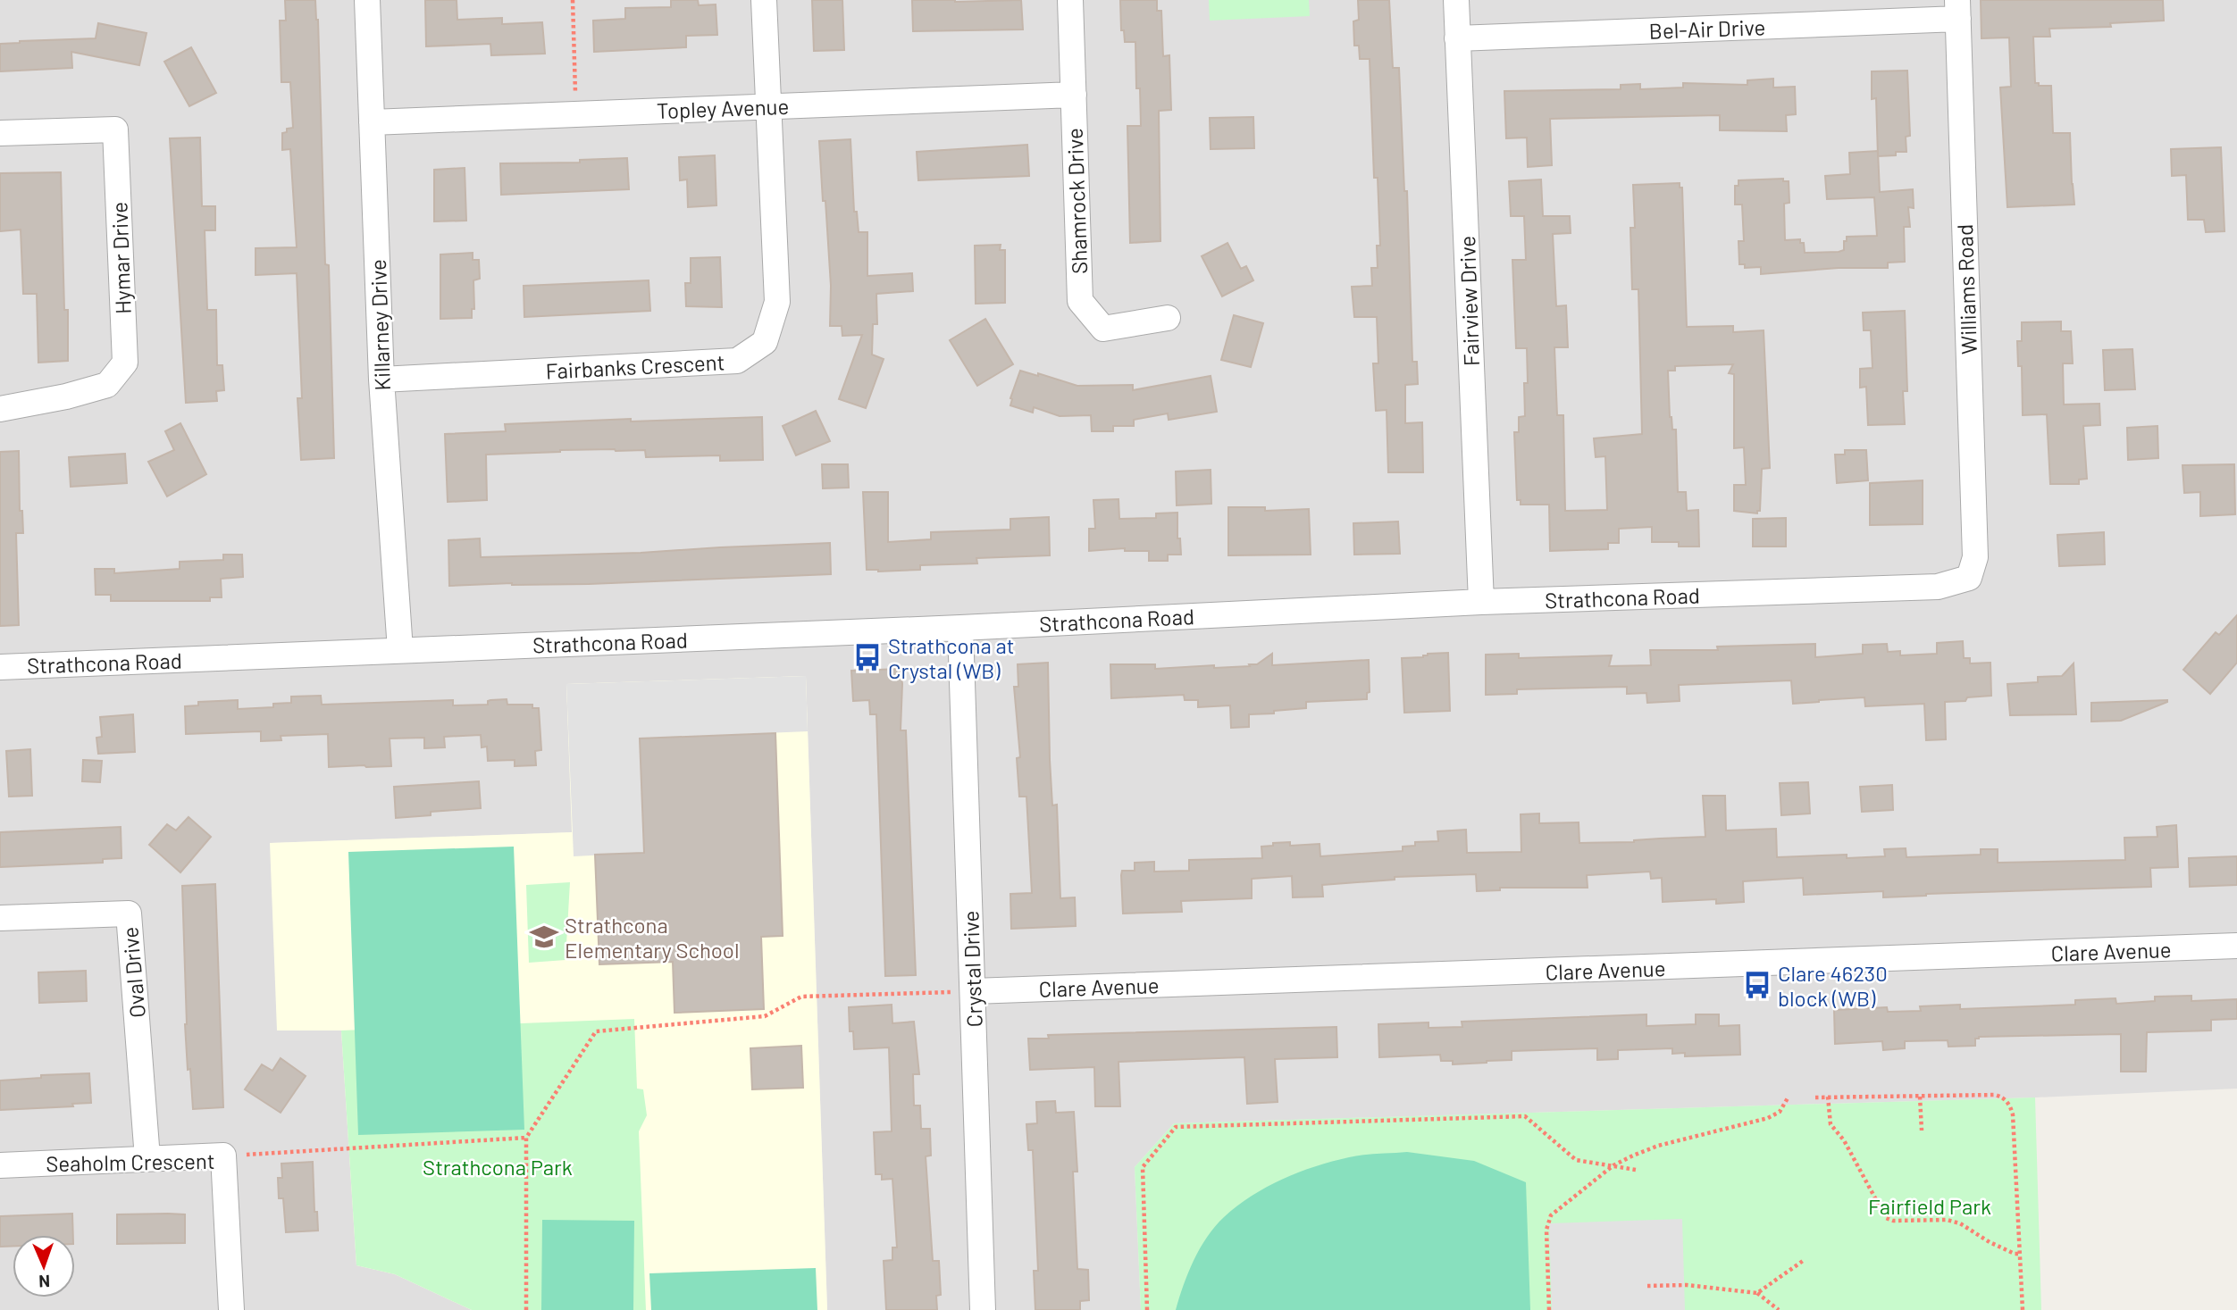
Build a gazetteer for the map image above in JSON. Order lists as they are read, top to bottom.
{
  "streets": {
    "street": [
      "Bel-Air Drive",
      "Topley Avenue",
      "Shamrock Drive",
      "Hymar Drive",
      "Williams Road",
      "Fairview Drive",
      "Killarney Drive",
      "Fairbanks Crescent",
      "Strathcona Road",
      "Clare Avenue",
      "Crystal Drive",
      "Oval Drive",
      "Seaholm Crescent"
    ]
  },
  "crossings": [
    ["Bel-Air Drive", "Williams Road"],
    ["Bel-Air Drive", "Fairview Drive"],
    ["Topley Avenue", "Shamrock Drive"],
    ["Topley Avenue", "Killarney Drive"],
    ["Topley Avenue", "Fairbanks Crescent"],
    ["Williams Road", "Strathcona Road"],
    ["Fairview Drive", "Strathcona Road"],
    ["Killarney Drive", "Fairbanks Crescent"],
    ["Killarney Drive", "Strathcona Road"],
    ["Strathcona Road", "Crystal Drive"],
    ["Clare Avenue", "Crystal Drive"],
    ["Oval Drive", "Seaholm Crescent"]
  ],
  "parks": ["Strathcona Park", "Fairfield Park"],
  "places": {
    "bus stop": ["Strathcona at Crystal (WB)", "Clare 46230 block (WB)"],
    "school or university": ["Strathcona Elementary School"]
  },
  "north": "bottom"
}
